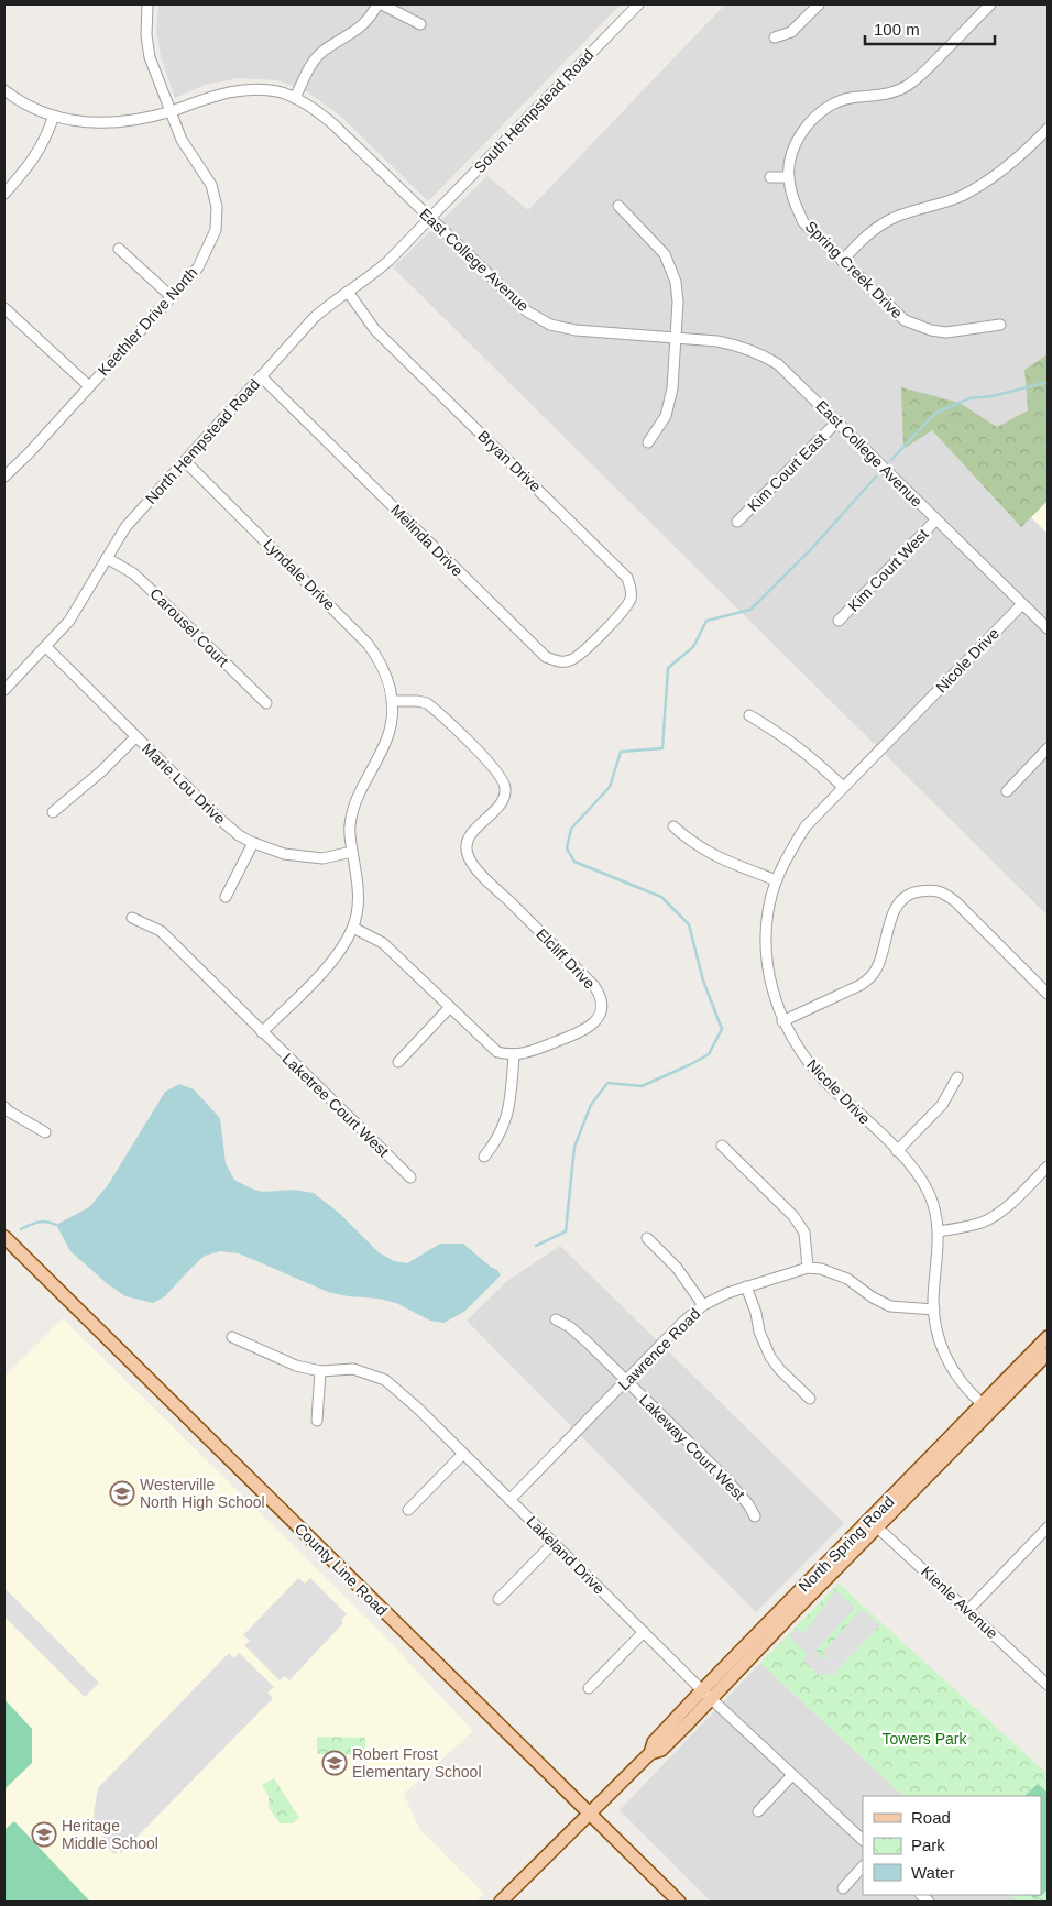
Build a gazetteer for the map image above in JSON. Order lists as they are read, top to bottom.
{
  "streets": {
    "main road": ["North Spring Road", "County Line Road"],
    "street": [
      "South Hempstead Road",
      "East College Avenue",
      "Spring Creek Drive",
      "Keethler Drive North",
      "North Hempstead Road",
      "Bryan Drive",
      "Kim Court East",
      "Melinda Drive",
      "Kim Court West",
      "Lyndale Drive",
      "Carousel Court",
      "Nicole Drive",
      "Marie Lou Drive",
      "Elcliff Drive",
      "Laketree Court West",
      "Lawrence Road",
      "Lakeway Court West",
      "Lakeland Drive",
      "Kienle Avenue"
    ]
  },
  "crossings": [
    ["South Hempstead Road", "East College Avenue"],
    ["South Hempstead Road", "North Hempstead Road"],
    ["East College Avenue", "Keethler Drive North"],
    ["East College Avenue", "North Hempstead Road"],
    ["East College Avenue", "Kim Court East"],
    ["East College Avenue", "Kim Court West"],
    ["East College Avenue", "Nicole Drive"],
    ["North Hempstead Road", "Bryan Drive"],
    ["North Hempstead Road", "Melinda Drive"],
    ["North Hempstead Road", "Lyndale Drive"],
    ["North Hempstead Road", "Carousel Court"],
    ["North Hempstead Road", "Marie Lou Drive"],
    ["Bryan Drive", "Melinda Drive"],
    ["Lyndale Drive", "Marie Lou Drive"],
    ["Lyndale Drive", "Elcliff Drive"],
    ["Lyndale Drive", "Laketree Court West"],
    ["Nicole Drive", "Lawrence Road"],
    ["Nicole Drive", "North Spring Road"],
    ["Lawrence Road", "Lakeway Court West"],
    ["Lawrence Road", "Lakeland Drive"],
    ["North Spring Road", "Lakeland Drive"],
    ["North Spring Road", "County Line Road"],
    ["North Spring Road", "Kienle Avenue"]
  ],
  "parks": ["Towers Park"],
  "places": {
    "school or university": ["Westerville North High School", "Robert Frost Elementary School", "Heritage Middle School"]
  },
  "legend": ["Road", "Park", "Water"],
  "scale_bar": "100 m"
}
